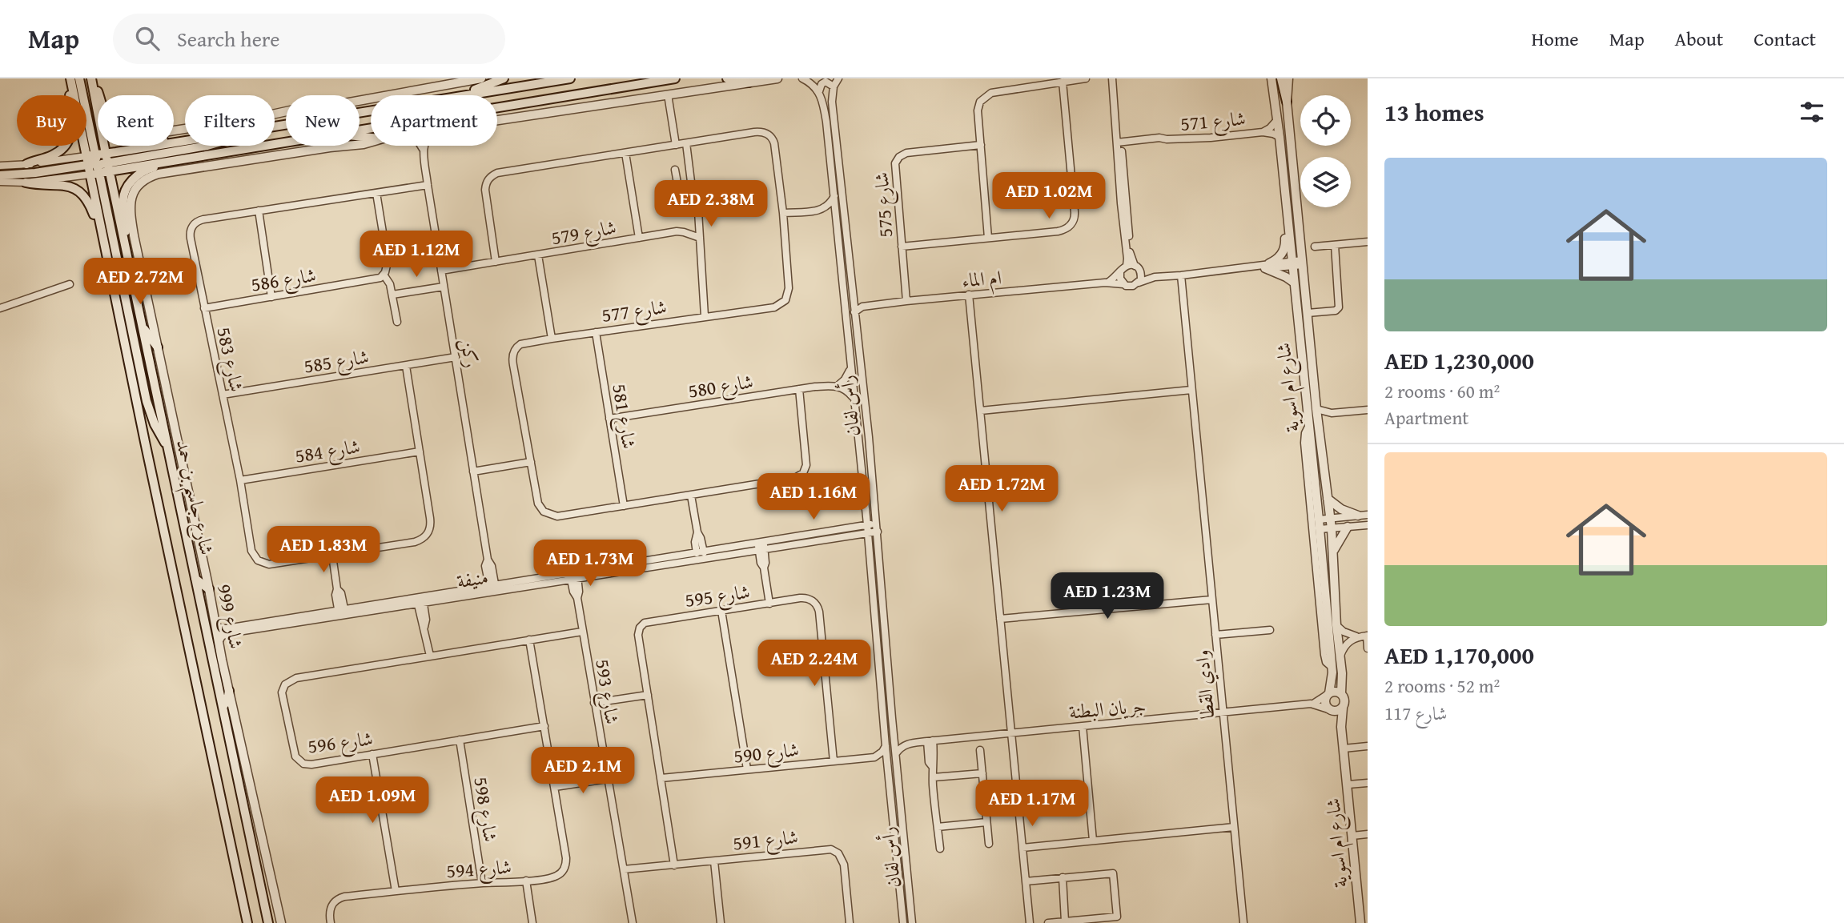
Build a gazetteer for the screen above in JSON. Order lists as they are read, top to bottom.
{
  "streets": {
    "main road": ["شارع جاسم بن حمد"],
    "street": [
      "شارع 571",
      "شارع 575",
      "شارع 579",
      "ام الماء",
      "شارع 586",
      "شارع 577",
      "ركن",
      "شارع 583",
      "شارع 585",
      "شارع 580",
      "شارع ام اسوية",
      "رأس لفان",
      "شارع 581",
      "شارع 584",
      "منيفة",
      "شارع 595",
      "شارع 999",
      "وادي القطا",
      "شارع 593",
      "جريان البطنة",
      "شارع 596",
      "شارع 590",
      "شارع 598",
      "شارع 591",
      "شارع 594"
    ]
  },
  "crossings": [
    ["شارع 571", "شارع ام اسوية"],
    ["شارع 575", "ام الماء"],
    ["شارع 579", "شارع 577"],
    ["شارع 579", "ركن"],
    ["ام الماء", "رأس لفان"],
    ["شارع 586", "شارع 583"],
    ["شارع 577", "شارع 580"],
    ["شارع 577", "شارع 581"],
    ["ركن", "شارع 583"],
    ["ركن", "شارع 585"],
    ["ركن", "منيفة"],
    ["شارع 583", "شارع 585"],
    ["شارع 583", "شارع 584"],
    ["شارع 580", "شارع 581"],
    ["شارع ام اسوية", "جريان البطنة"],
    ["رأس لفان", "منيفة"],
    ["منيفة", "شارع 595"],
    ["منيفة", "شارع 999"],
    ["منيفة", "شارع 593"],
    ["شارع 595", "شارع 590"],
    ["شارع 595", "شارع 591"],
    ["وادي القطا", "جريان البطنة"],
    ["شارع 593", "شارع 596"],
    ["شارع 593", "شارع 591"],
    ["شارع 596", "شارع 598"],
    ["شارع 596", "شارع 594"],
    ["شارع 598", "شارع 594"]
  ],
  "page": {
    "header": "Map",
    "search": "Search here",
    "nav": [
      "Home",
      "Map",
      "About",
      "Contact"
    ],
    "heading": "13 homes",
    "chip": [
      "Buy",
      "Rent",
      "Filters",
      "New",
      "Apartment"
    ],
    "list": [
      {
        "name": "AED 1,230,000",
        "note": "2 rooms · 60 m² · Apartment"
      },
      {
        "name": "AED 1,170,000",
        "note": "2 rooms · 52 m² · شارع 117"
      }
    ],
    "price": [
      "AED 1.02M",
      "AED 2.38M",
      "AED 1.12M",
      "AED 2.72M",
      "AED 1.72M",
      "AED 1.16M",
      "AED 1.83M",
      "AED 1.73M",
      "AED 1.23M",
      "AED 2.24M",
      "AED 2.1M",
      "AED 1.09M",
      "AED 1.17M"
    ]
  }
}
